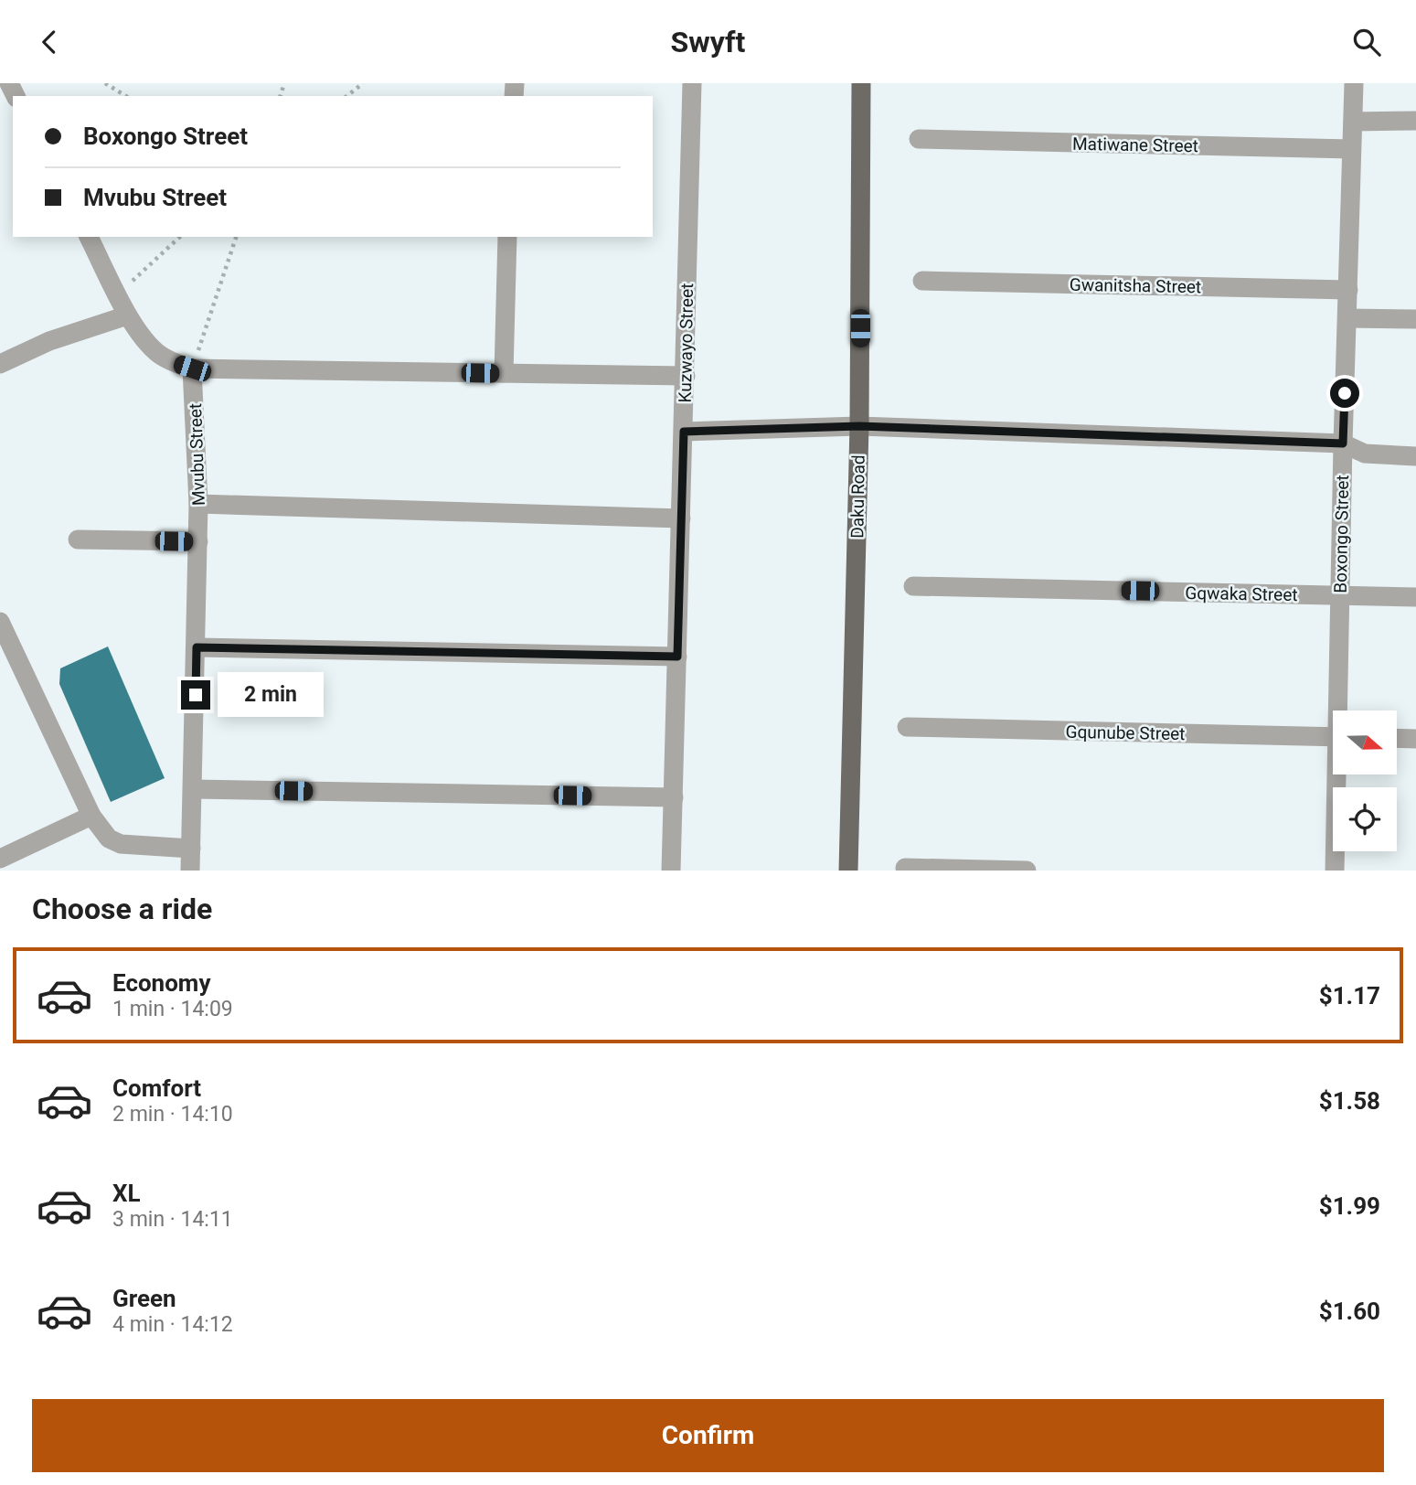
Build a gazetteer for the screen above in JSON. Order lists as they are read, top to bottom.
{
  "streets": {
    "main road": ["Daku Road"],
    "street": [
      "Matiwane Street",
      "Gwanitsha Street",
      "Kuzwayo Street",
      "Mvubu Street",
      "Boxongo Street",
      "Gqwaka Street",
      "Gqunube Street"
    ]
  },
  "crossings": [
    ["Matiwane Street", "Boxongo Street"],
    ["Gwanitsha Street", "Boxongo Street"],
    ["Boxongo Street", "Gqwaka Street"]
  ],
  "north": "right",
  "page": {
    "header": "Swyft",
    "banner": ["Boxongo Street", "Mvubu Street"],
    "bubble": "2 min",
    "heading": "Choose a ride",
    "list": [
      {
        "name": "Economy",
        "note": "1 min · 14:09",
        "value": "$1.17"
      },
      {
        "name": "Comfort",
        "note": "2 min · 14:10",
        "value": "$1.58"
      },
      {
        "name": "XL",
        "note": "3 min · 14:11",
        "value": "$1.99"
      },
      {
        "name": "Green",
        "note": "4 min · 14:12",
        "value": "$1.60"
      }
    ],
    "buttons": "Confirm"
  }
}
